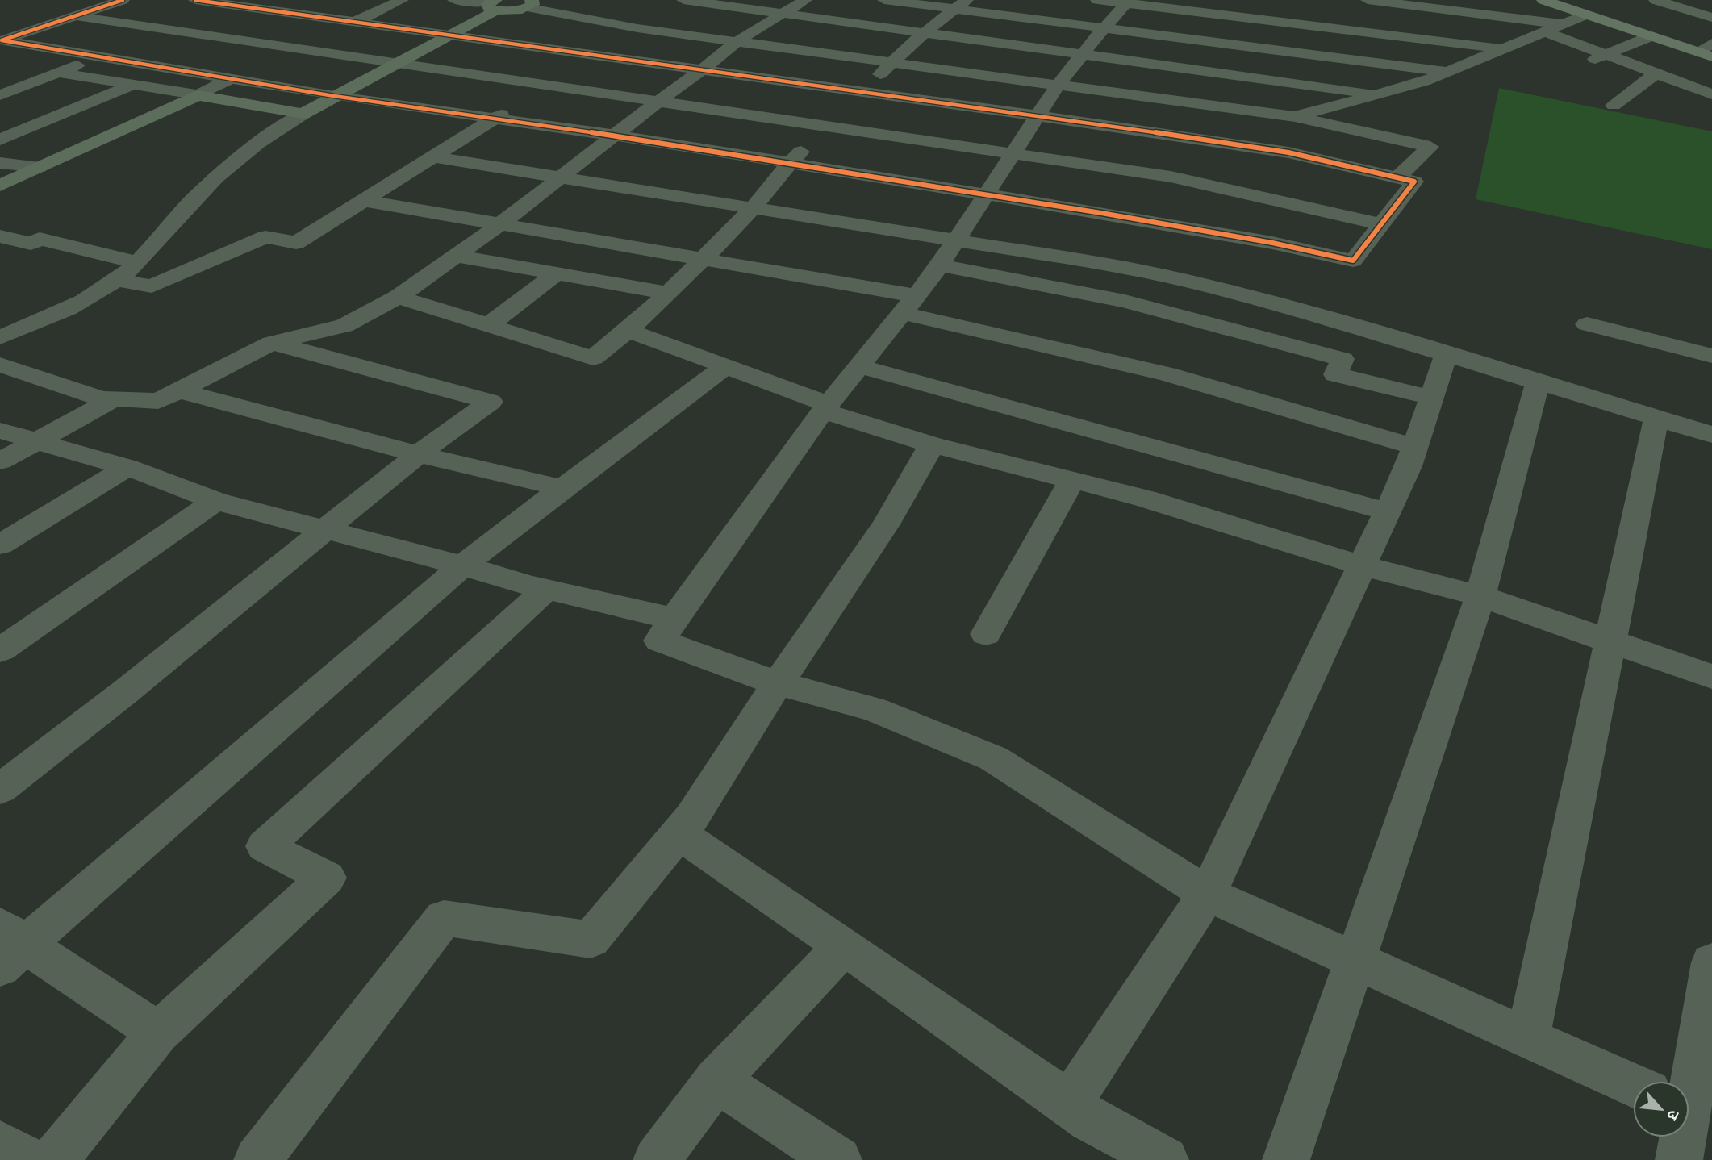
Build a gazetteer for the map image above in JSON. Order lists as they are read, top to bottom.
{
  "north": "bottom right"
}
